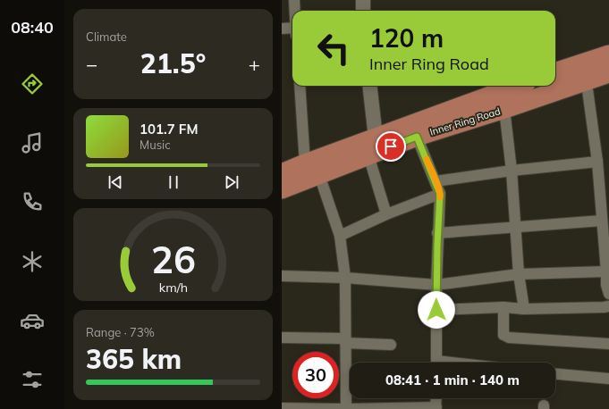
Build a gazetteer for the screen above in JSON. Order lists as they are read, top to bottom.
{
  "streets": {
    "highway": ["Inner Ring Road"]
  },
  "page": {
    "tabs": "08:40",
    "tile": [
      "Climate",
      ["Range · 73%", "365 km"]
    ],
    "turn": ["120 m", "Inner Ring Road"],
    "heat": ["−", "21.5°", "+"],
    "song": ["101.7 FM", "Music"],
    "limit": "30",
    "trip": "08:41 · 1 min · 140 m",
    "gauge": ["26", "km/h"]
  }
}
